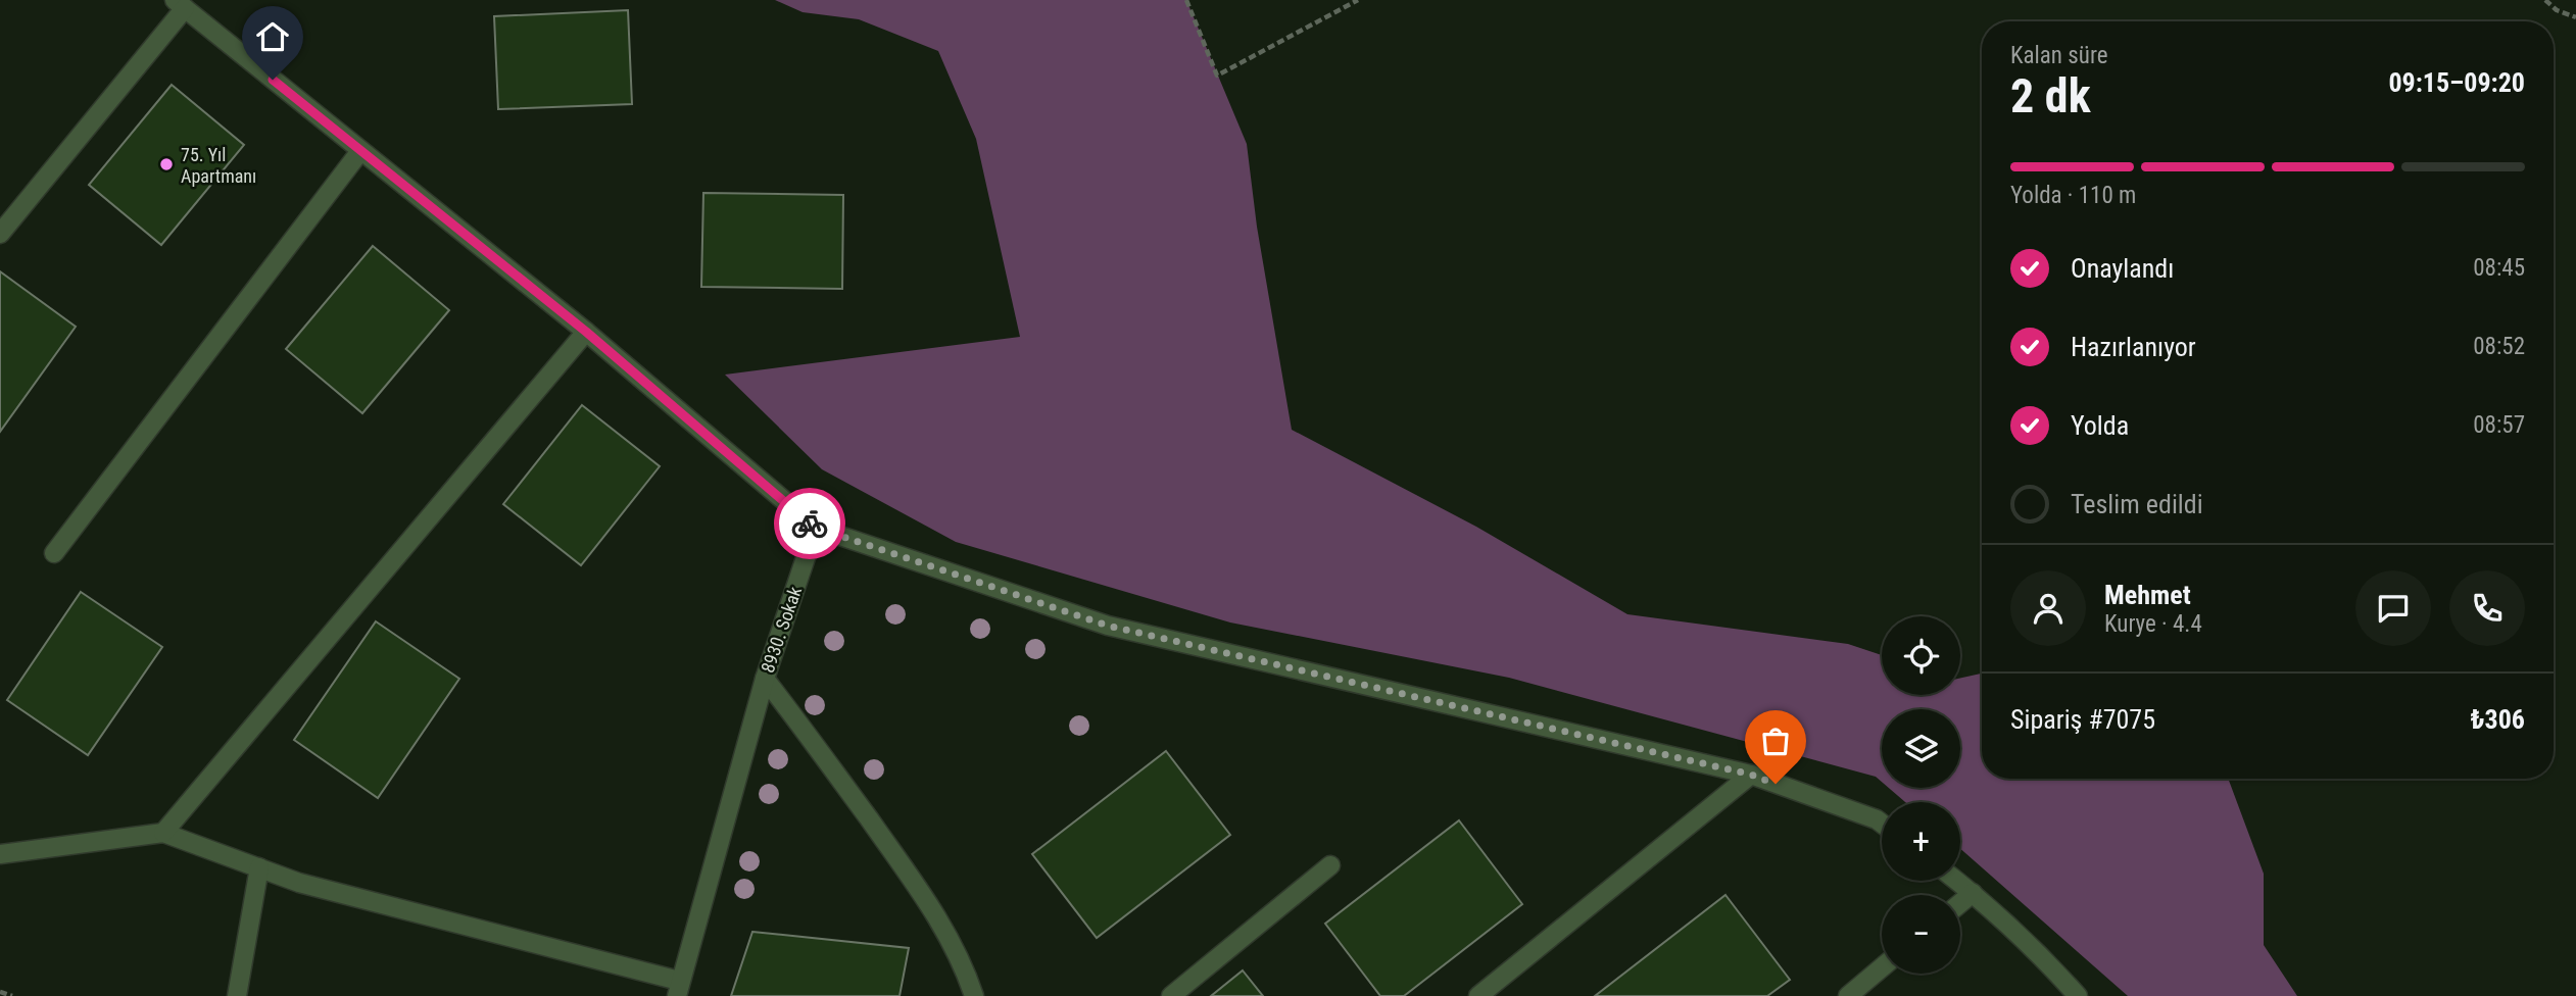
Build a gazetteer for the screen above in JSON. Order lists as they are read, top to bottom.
{
  "streets": {
    "street": ["8930. Sokak"]
  },
  "places": ["75. Yıl Apartmanı"],
  "page": {
    "heading": ["2 dk", "Kalan süre", "09:15–09:20"],
    "panel": [
      "Mehmet",
      "Kurye · 4.4",
      "Sipariş #7075",
      "₺306"
    ],
    "bar": "Yolda · 110 m",
    "list": [
      ["Onaylandı", "08:45"],
      ["Hazırlanıyor", "08:52"],
      ["Yolda", "08:57"],
      "Teslim edildi"
    ],
    "map_buttons": ["+", "−"]
  }
}
